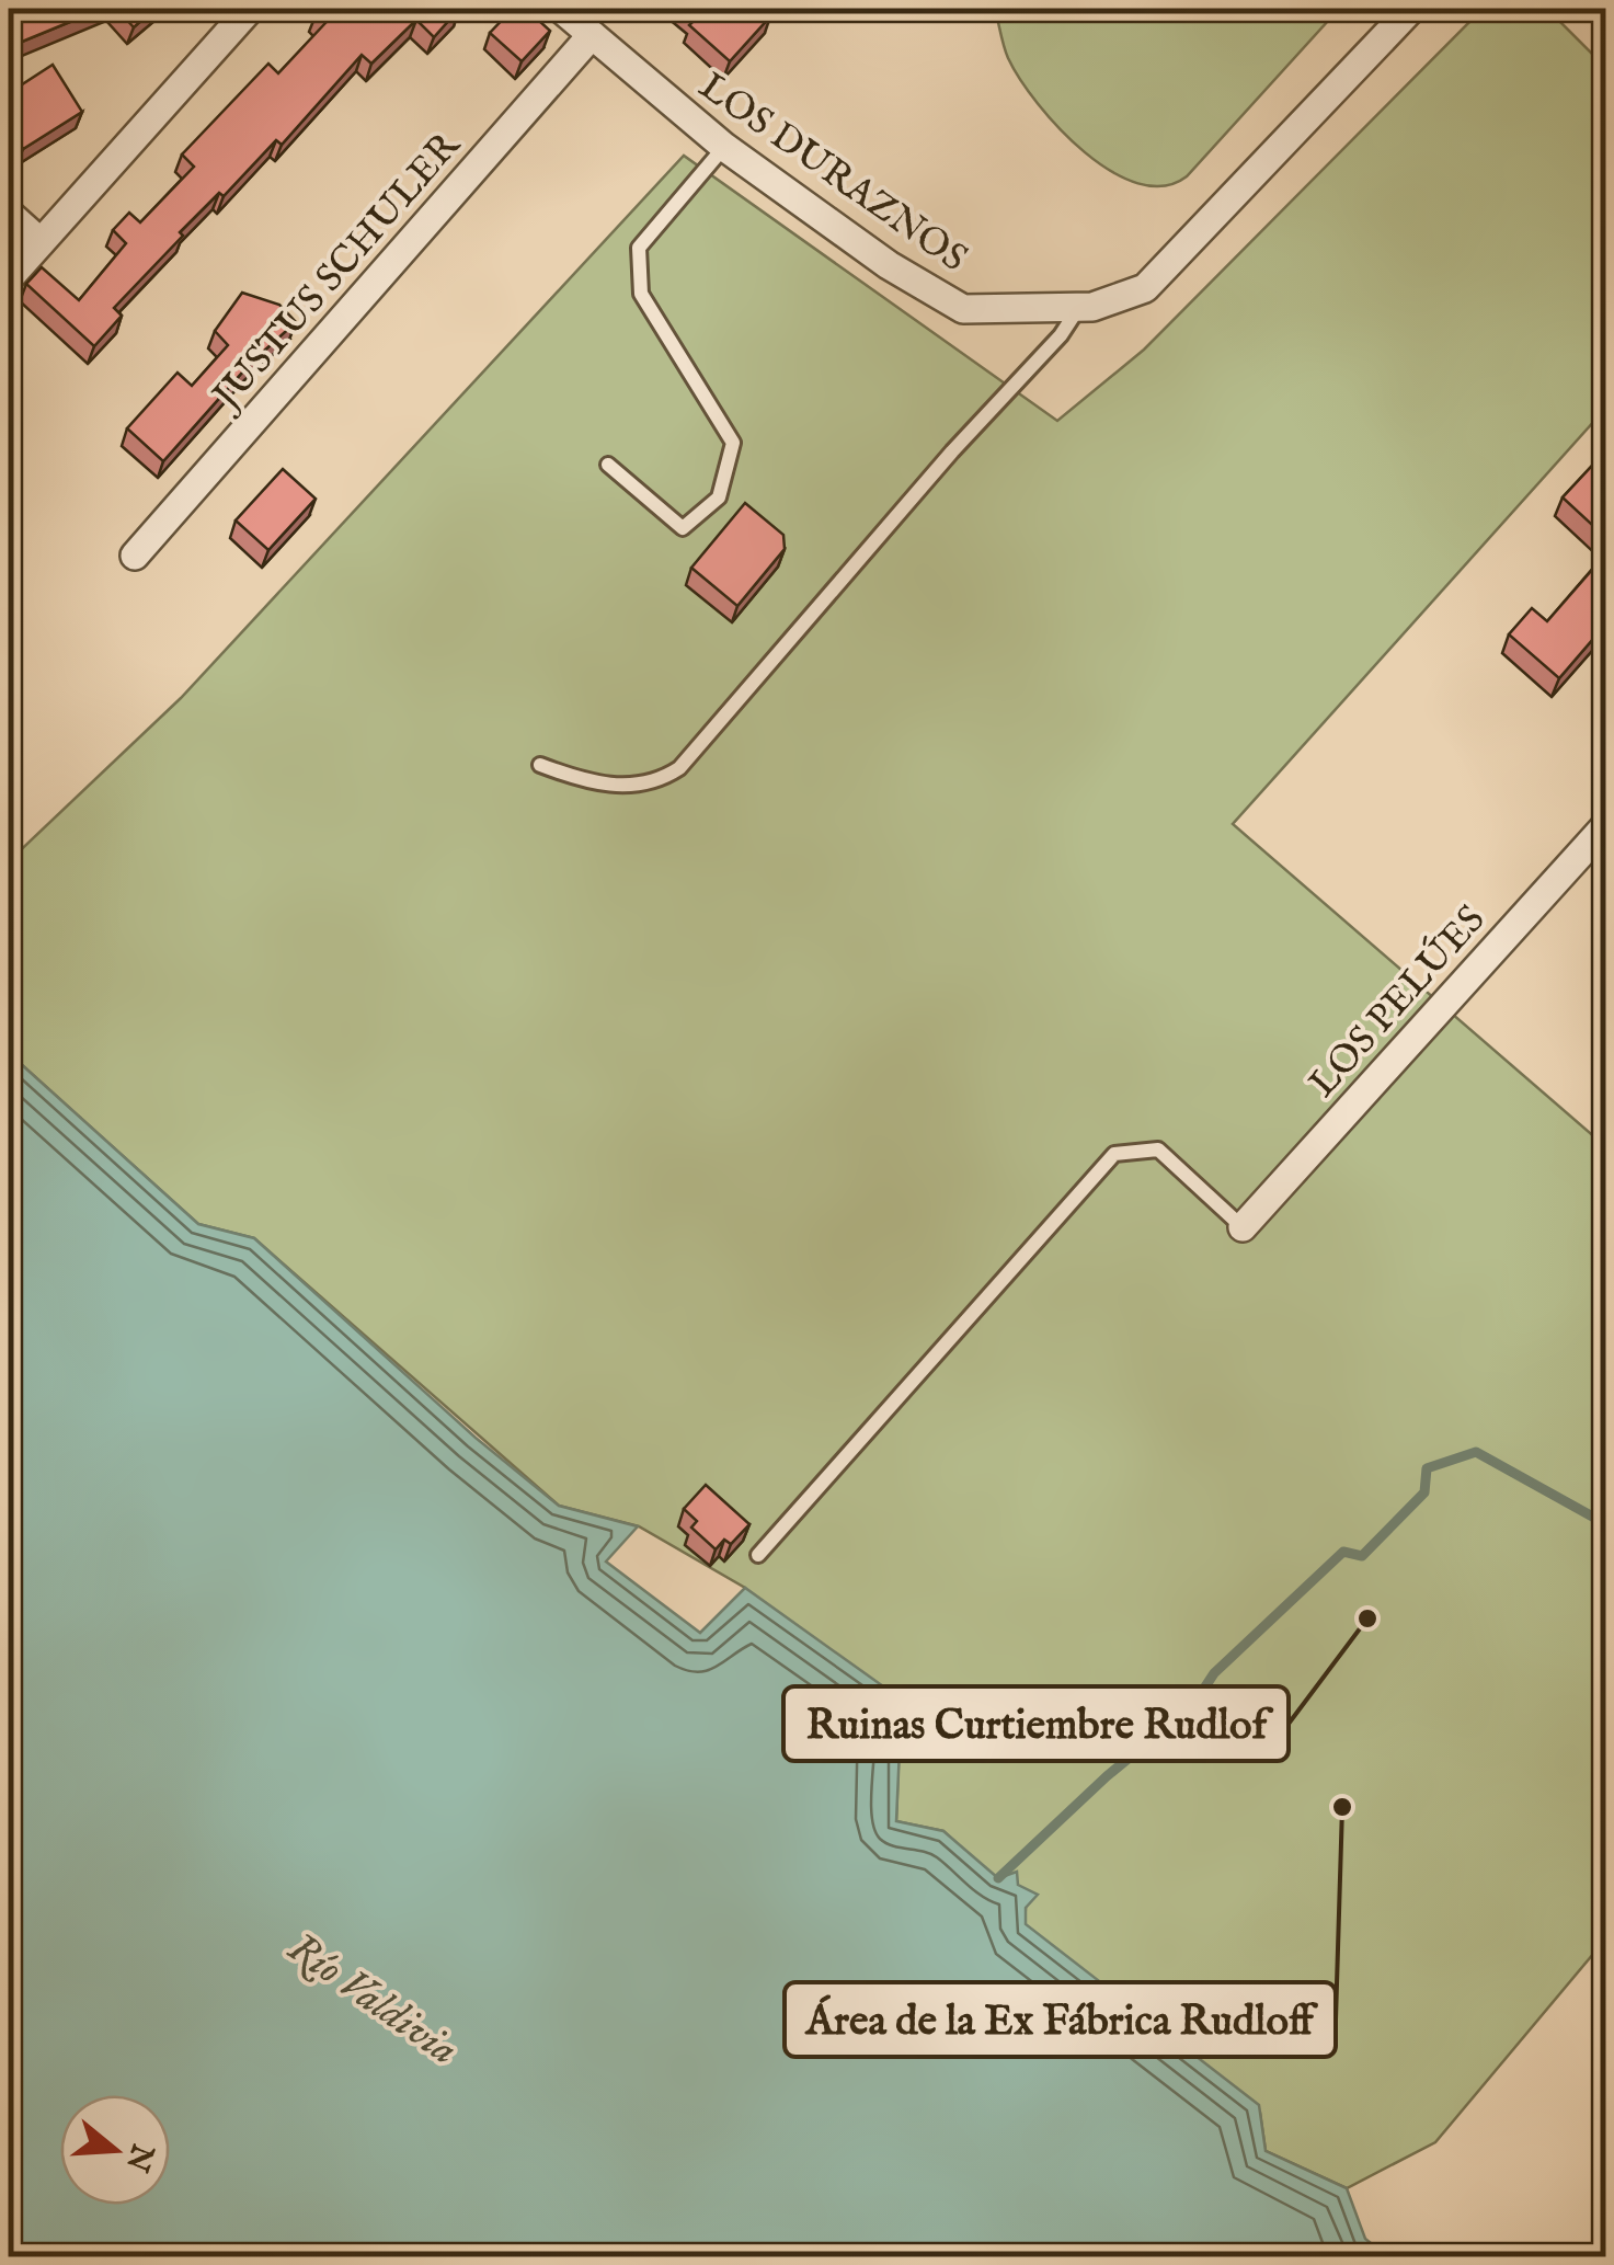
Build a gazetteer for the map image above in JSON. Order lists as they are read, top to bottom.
{
  "streets": {
    "street": ["LOS DURAZNOS", "JUSTUS SCHULER", "LOS PELÚES"]
  },
  "crossings": [
    ["LOS DURAZNOS", "JUSTUS SCHULER"]
  ],
  "water": ["Río Valdivia"],
  "places": ["Ruinas Curtiembre Rudlof", "Área de la Ex Fábrica Rudloff"],
  "north": "right"
}
